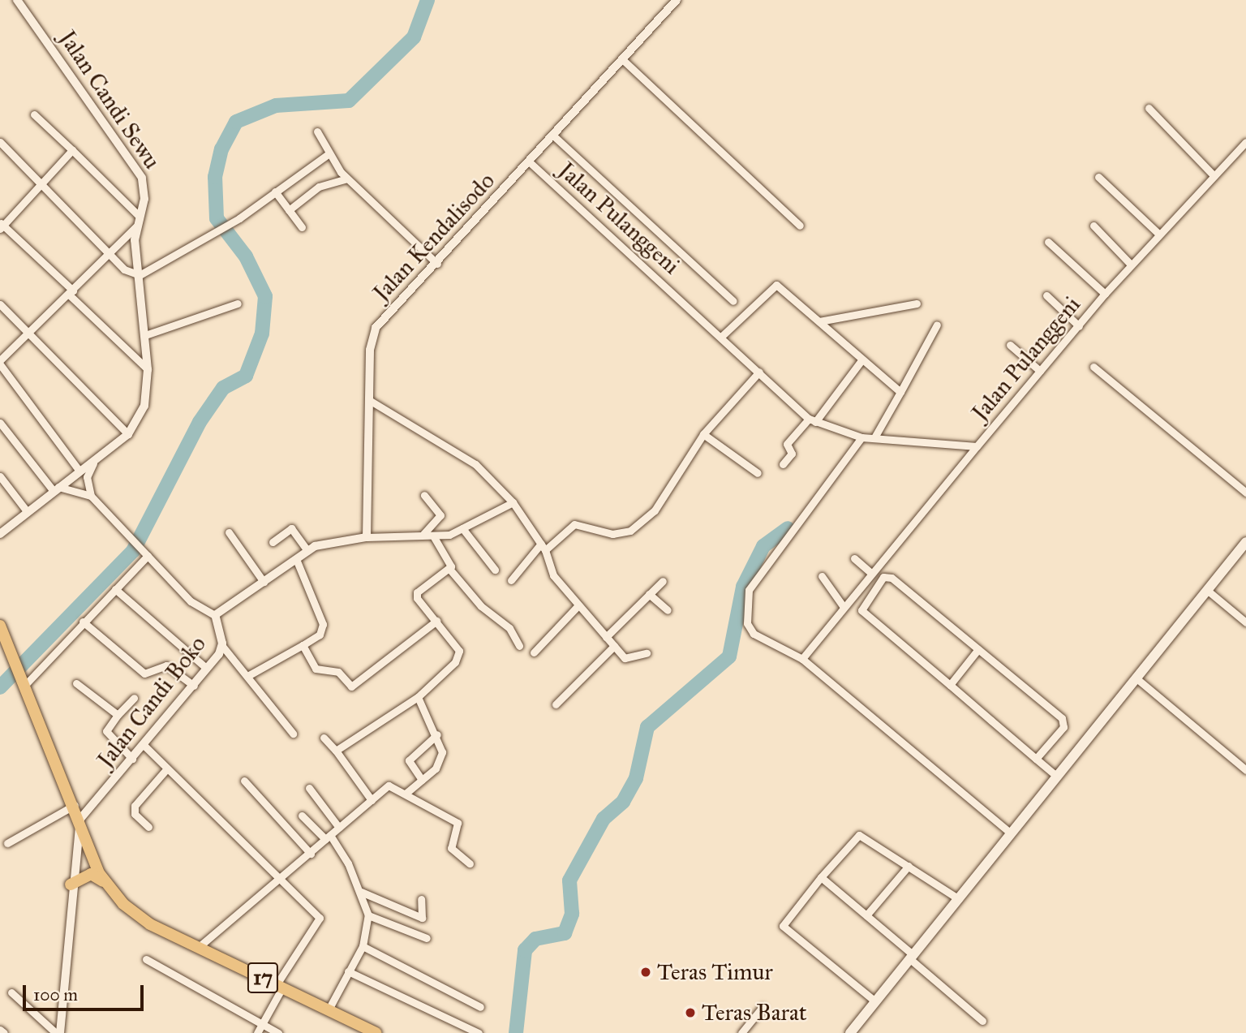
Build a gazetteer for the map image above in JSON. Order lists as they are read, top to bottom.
{
  "streets": {
    "highway": ["17"],
    "street": [
      "Jalan Candi Sewu",
      "Jalan Pulanggeni",
      "Jalan Kendalisodo",
      "Jalan Candi Boko"
    ]
  },
  "crossings": [
    ["Jalan Pulanggeni", "Jalan Kendalisodo"],
    ["Jalan Kendalisodo", "Jalan Candi Boko"],
    ["Jalan Candi Boko", "17"]
  ],
  "places": ["Teras Timur", "Teras Barat"],
  "scale_bar": "100 m"
}
